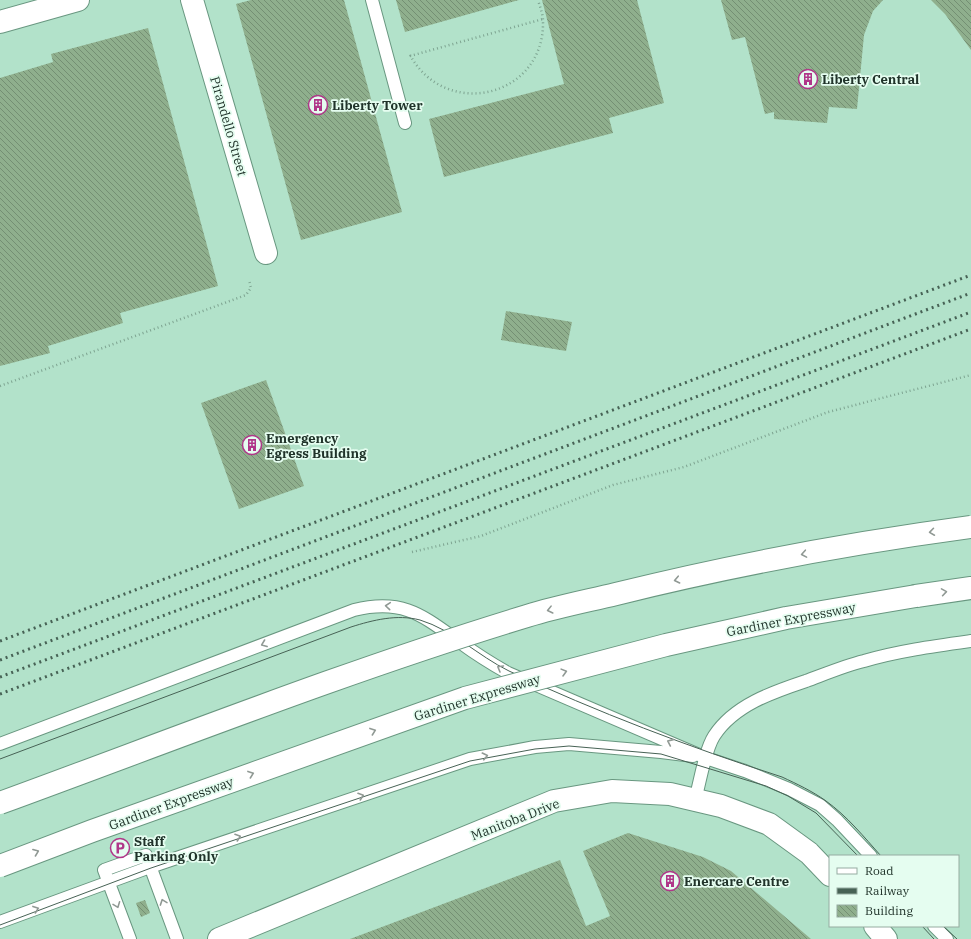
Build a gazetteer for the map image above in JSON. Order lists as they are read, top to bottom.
{
  "streets": {
    "main road": ["Pirandello Street", "Gardiner Expressway", "Manitoba Drive"]
  },
  "places": {
    "building": [
      "Liberty Central",
      "Liberty Tower",
      "Emergency Egress Building",
      "Enercare Centre"
    ],
    "parking": ["Staff Parking Only"]
  },
  "legend": ["Road", "Railway", "Building"]
}
